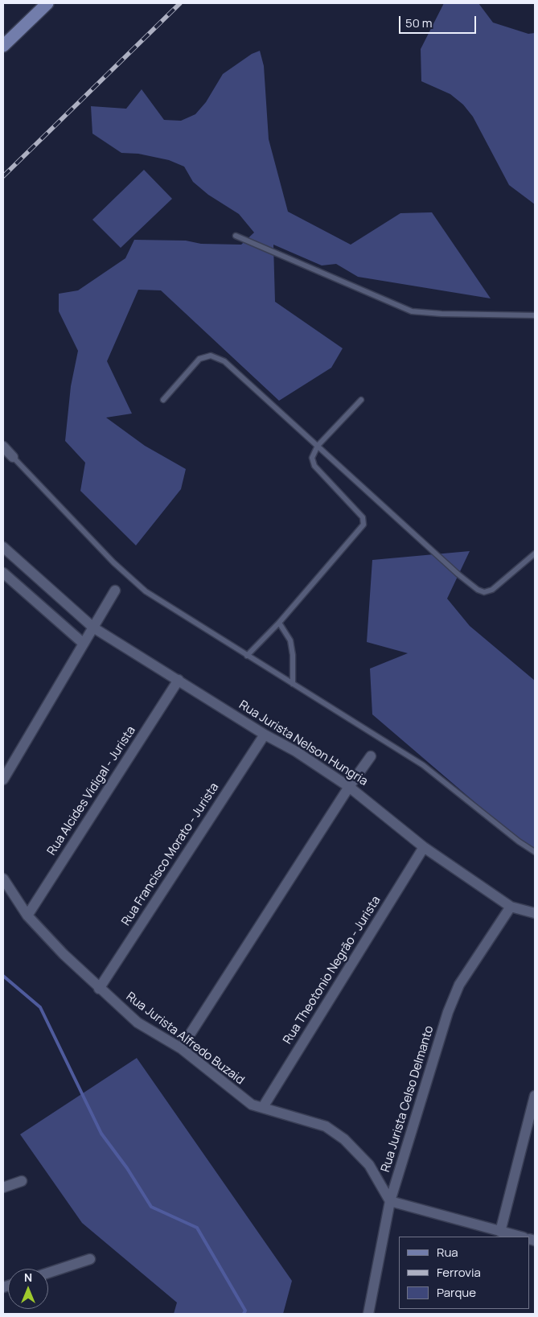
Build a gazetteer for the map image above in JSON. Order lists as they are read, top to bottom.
{
  "streets": {
    "street": [
      "Rua Jurista Nelson Hungria",
      "Rua Alcides Vidigal - Jurista",
      "Rua Francisco Morato - Jurista",
      "Rua Theotonio Negrão - Jurista",
      "Rua Jurista Alfredo Buzaid",
      "Rua Jurista Celso Delmanto"
    ]
  },
  "crossings": [
    ["Rua Jurista Nelson Hungria", "Rua Alcides Vidigal - Jurista"],
    ["Rua Jurista Nelson Hungria", "Rua Francisco Morato - Jurista"],
    ["Rua Jurista Nelson Hungria", "Rua Theotonio Negrão - Jurista"],
    ["Rua Jurista Nelson Hungria", "Rua Jurista Celso Delmanto"],
    ["Rua Alcides Vidigal - Jurista", "Rua Jurista Alfredo Buzaid"],
    ["Rua Francisco Morato - Jurista", "Rua Jurista Alfredo Buzaid"],
    ["Rua Theotonio Negrão - Jurista", "Rua Jurista Alfredo Buzaid"],
    ["Rua Jurista Alfredo Buzaid", "Rua Jurista Celso Delmanto"]
  ],
  "legend": ["Rua", "Ferrovia", "Parque"],
  "scale_bar": "50 m",
  "north": "top"
}
